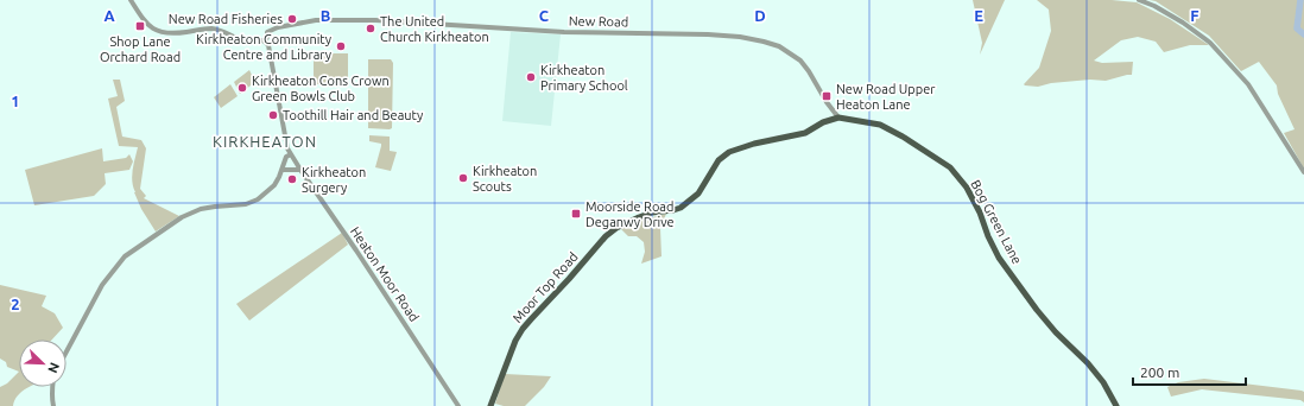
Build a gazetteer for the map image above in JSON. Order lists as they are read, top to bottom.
{
  "streets": {
    "main road": ["Bog Green Lane", "Moor Top Road"],
    "street": ["New Road", "Heaton Moor Road"]
  },
  "crossings": [
    ["New Road", "Bog Green Lane"],
    ["New Road", "Heaton Moor Road"],
    ["New Road", "Moor Top Road"],
    ["Bog Green Lane", "Moor Top Road"]
  ],
  "districts": ["KIRKHEATON"],
  "places": {
    "other": [
      "New Road Fisheries",
      "The United Church Kirkheaton",
      "Kirkheaton Community Centre and Library",
      "Kirkheaton Primary School",
      "Kirkheaton Cons Crown Green Bowls Club",
      "Toothill Hair and Beauty",
      "Kirkheaton Scouts",
      "Kirkheaton Surgery"
    ],
    "transit": ["Shop Lane Orchard Road", "New Road Upper Heaton Lane", "Moorside Road Deganwy Drive"]
  },
  "scale_bar": "200 m",
  "north": "bottom right",
  "grid": {
    "columns": [
      "A",
      "B",
      "C",
      "D",
      "E",
      "F"
    ],
    "rows": ["1", "2"]
  }
}
